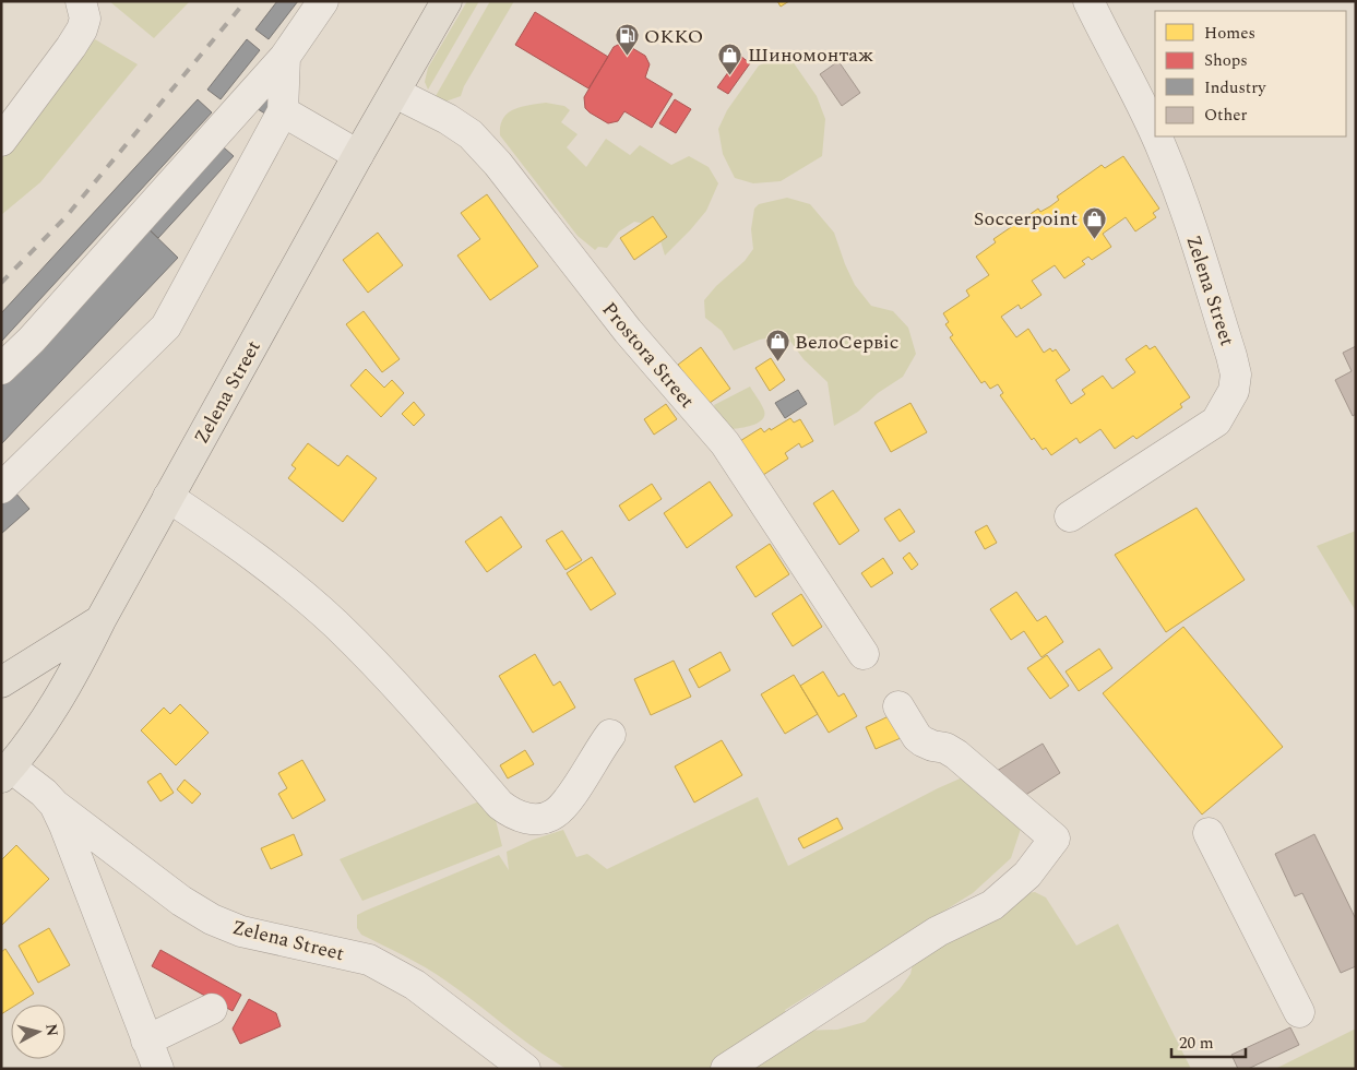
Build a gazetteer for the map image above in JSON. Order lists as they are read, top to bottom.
{
  "streets": {
    "main road": ["Zelena Street"],
    "street": ["Prostora Street"]
  },
  "crossings": [
    ["Zelena Street", "Prostora Street"]
  ],
  "places": {
    "fuel station": ["OKKO"],
    "shop": ["Шиномонтаж", "Soccerpoint", "ВелоСервіс"]
  },
  "legend": [
    "Homes",
    "Shops",
    "Industry",
    "Other"
  ],
  "scale_bar": "20 m",
  "north": "right"
}
